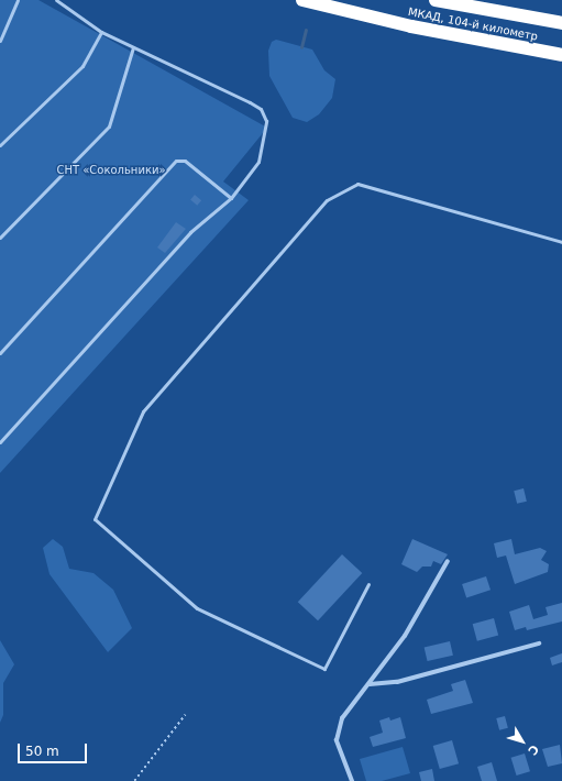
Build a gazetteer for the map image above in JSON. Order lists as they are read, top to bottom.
{
  "streets": {
    "highway": ["МКАД, 104-й километр"]
  },
  "parks": ["СНТ «Сокольники»"],
  "scale_bar": "50 m",
  "north": "bottom right"
}
